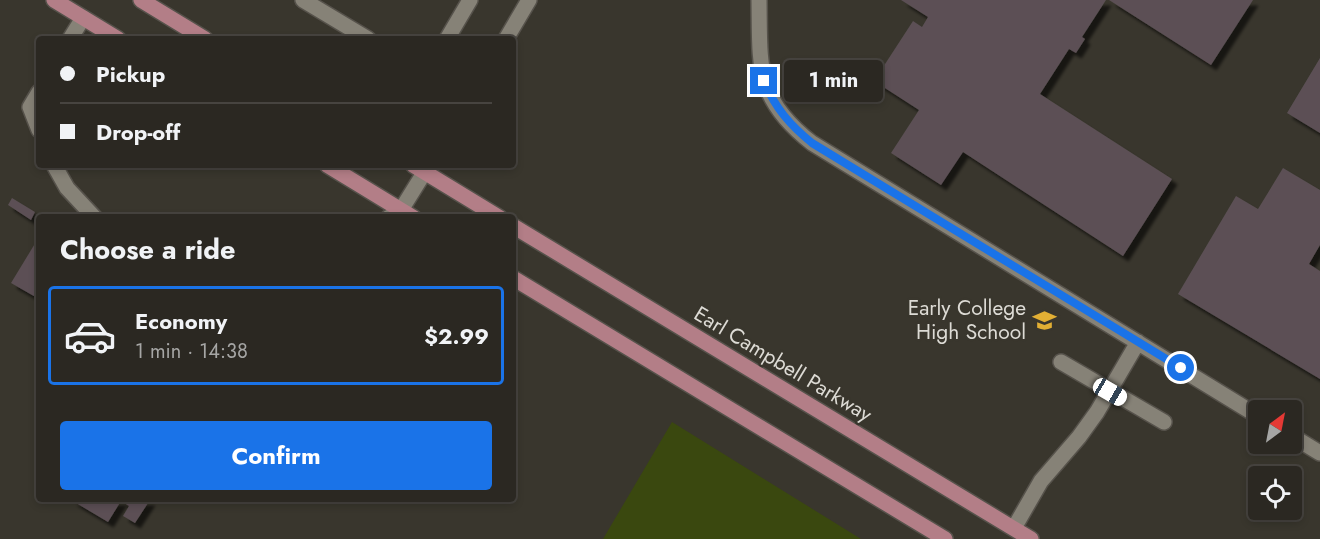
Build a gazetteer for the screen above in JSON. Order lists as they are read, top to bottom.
{
  "streets": {
    "main road": ["Earl Campbell Parkway"]
  },
  "places": {
    "school or university": ["Early College High School"]
  },
  "north": "top right",
  "page": {
    "banner": ["Pickup", "Drop-off"],
    "bubble": "1 min",
    "heading": "Choose a ride",
    "list": [
      {
        "name": "Economy",
        "note": "1 min · 14:38",
        "value": "$2.99"
      }
    ],
    "buttons": "Confirm"
  }
}
